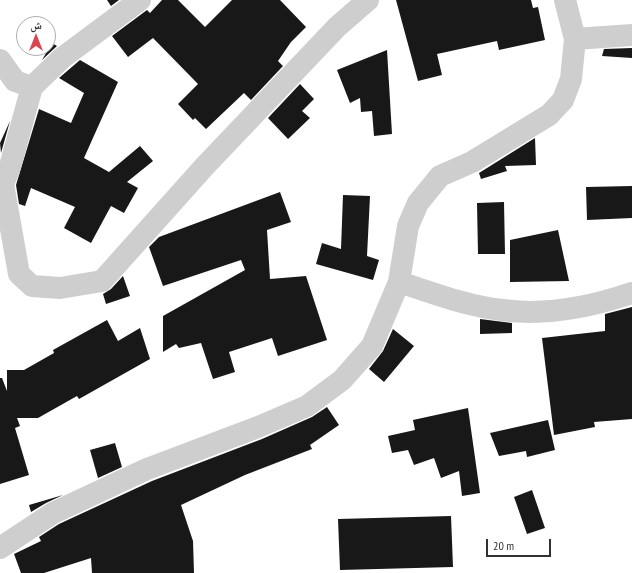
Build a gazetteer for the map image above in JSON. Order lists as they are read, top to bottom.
{
  "scale_bar": "20 m",
  "north": "top"
}
